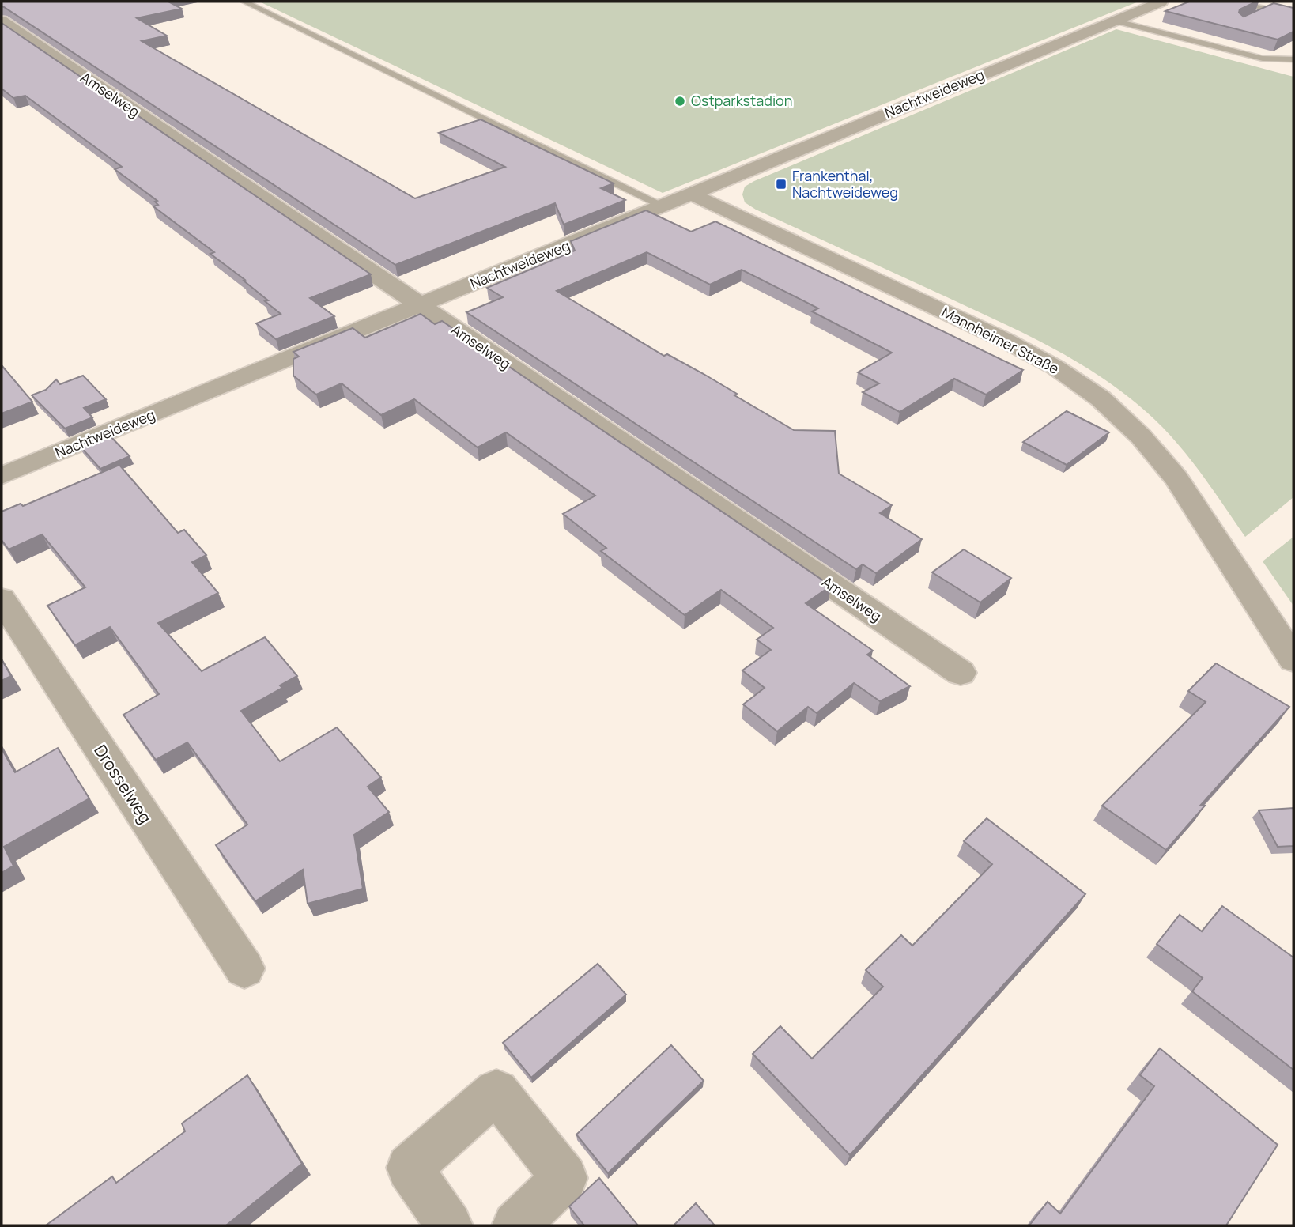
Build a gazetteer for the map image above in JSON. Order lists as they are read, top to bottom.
{
  "streets": {
    "street": [
      "Nachtweideweg",
      "Amselweg",
      "Mannheimer Straße",
      "Drosselweg"
    ]
  },
  "crossings": [
    ["Nachtweideweg", "Amselweg"],
    ["Nachtweideweg", "Mannheimer Straße"]
  ],
  "places": {
    "other": ["Ostparkstadion"],
    "transit": ["Frankenthal, Nachtweideweg"]
  }
}
